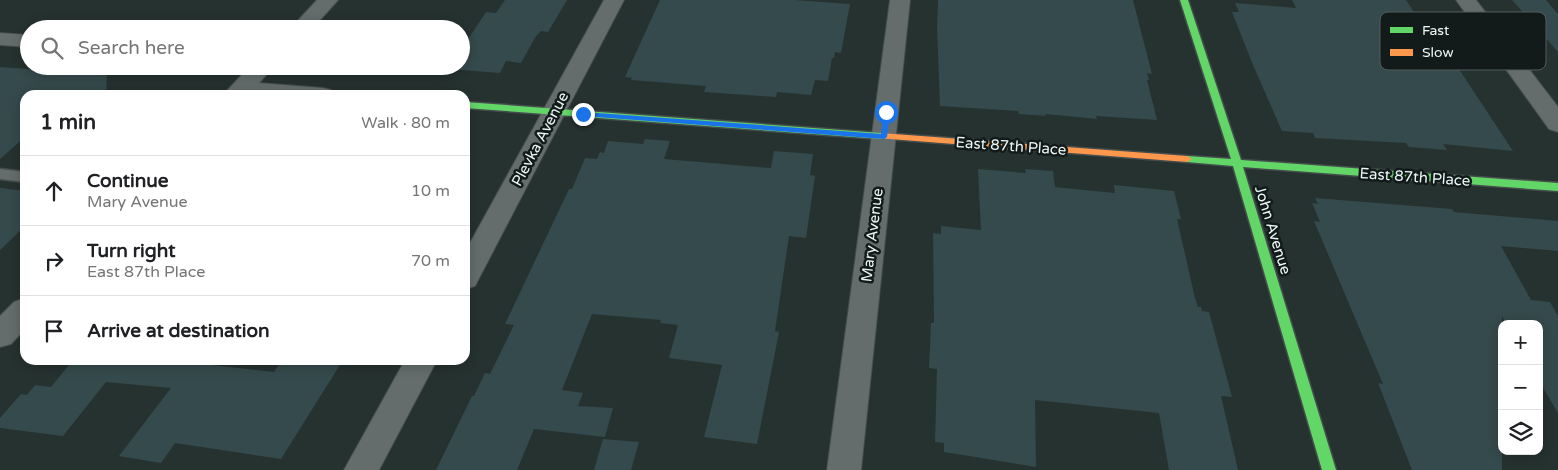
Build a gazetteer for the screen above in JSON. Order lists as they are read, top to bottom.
{
  "streets": {
    "street": [
      "Plevka Avenue",
      "East 87th Place",
      "John Avenue",
      "Mary Avenue"
    ]
  },
  "crossings": [
    ["Plevka Avenue", "East 87th Place"],
    ["East 87th Place", "John Avenue"],
    ["East 87th Place", "Mary Avenue"]
  ],
  "legend": ["Fast", "Slow"],
  "page": {
    "search": "Search here",
    "heading": ["1 min", "Walk · 80 m"],
    "list": [
      ["Continue", "Mary Avenue", "10 m"],
      ["Turn right", "East 87th Place", "70 m"],
      "Arrive at destination"
    ],
    "map_buttons": ["+", "−"]
  }
}
